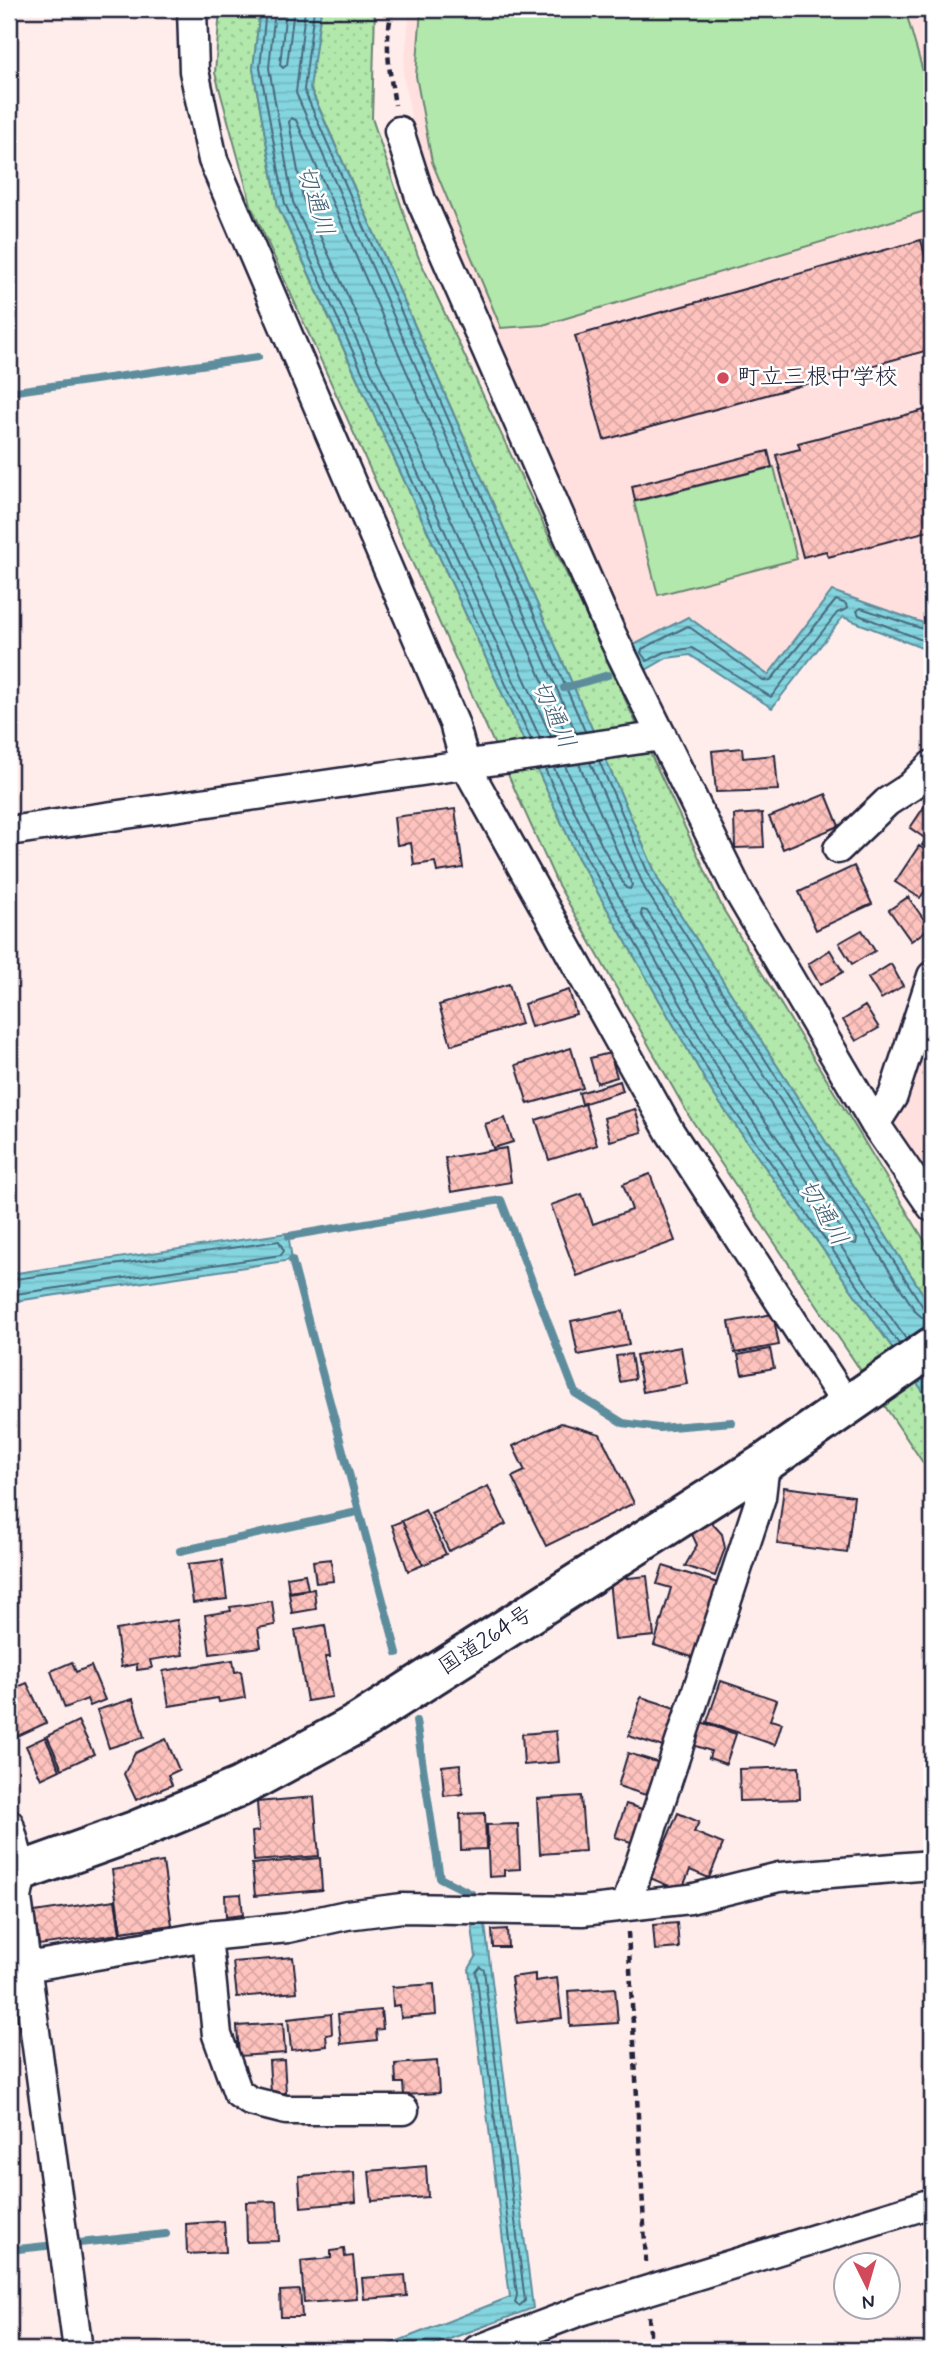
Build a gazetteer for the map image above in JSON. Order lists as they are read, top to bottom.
{
  "streets": {
    "highway": ["国道264号"]
  },
  "water": ["切通川"],
  "places": ["町立三根中学校"],
  "north": "bottom"
}
